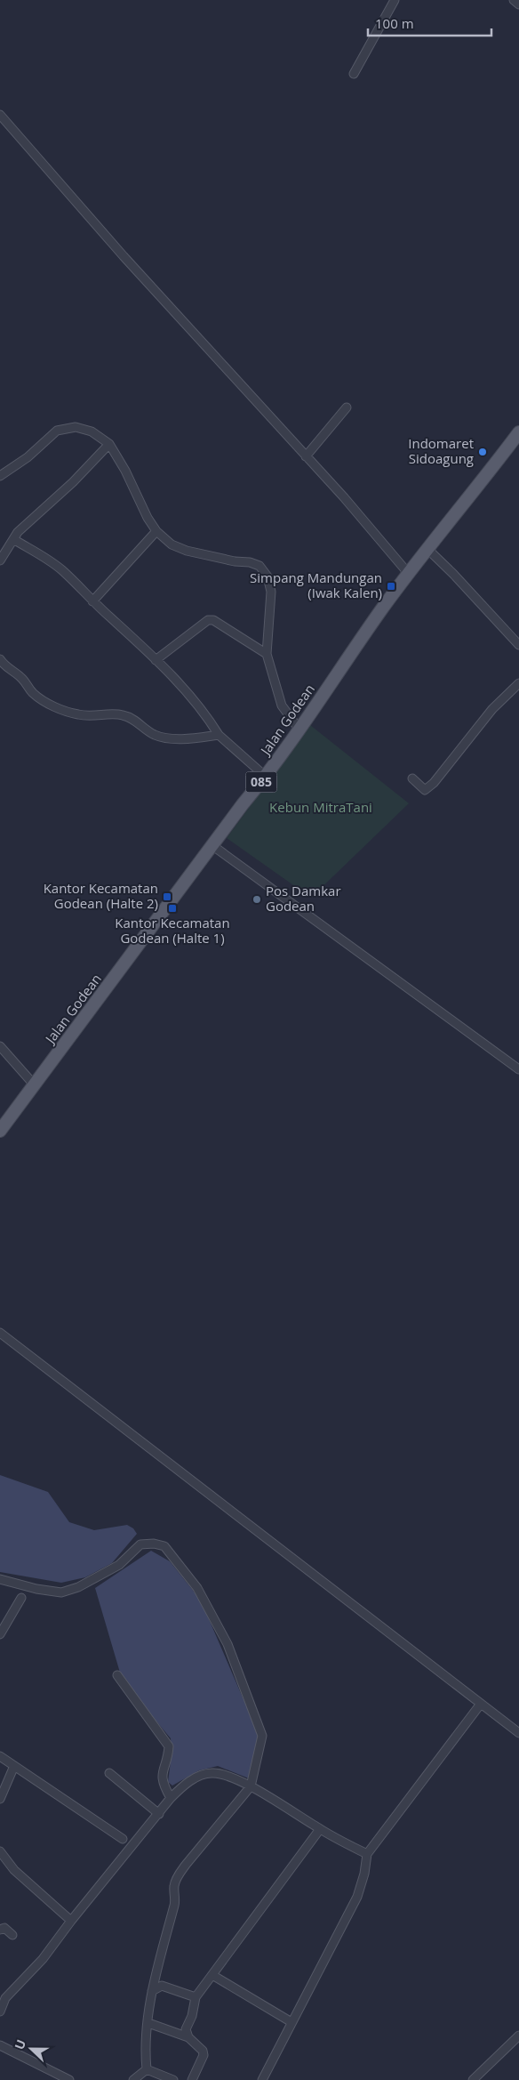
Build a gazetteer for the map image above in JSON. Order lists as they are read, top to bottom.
{
  "streets": {
    "main road": ["Jalan Godean", "085"]
  },
  "parks": ["Kebun MitraTani"],
  "places": {
    "other": ["Indomaret Sidoagung", "Pos Damkar Godean"],
    "transit": ["Simpang Mandungan (Iwak Kalen)", "Kantor Kecamatan Godean (Halte 2)", "Kantor Kecamatan Godean (Halte 1)"]
  },
  "scale_bar": "100 m",
  "north": "left"
}
